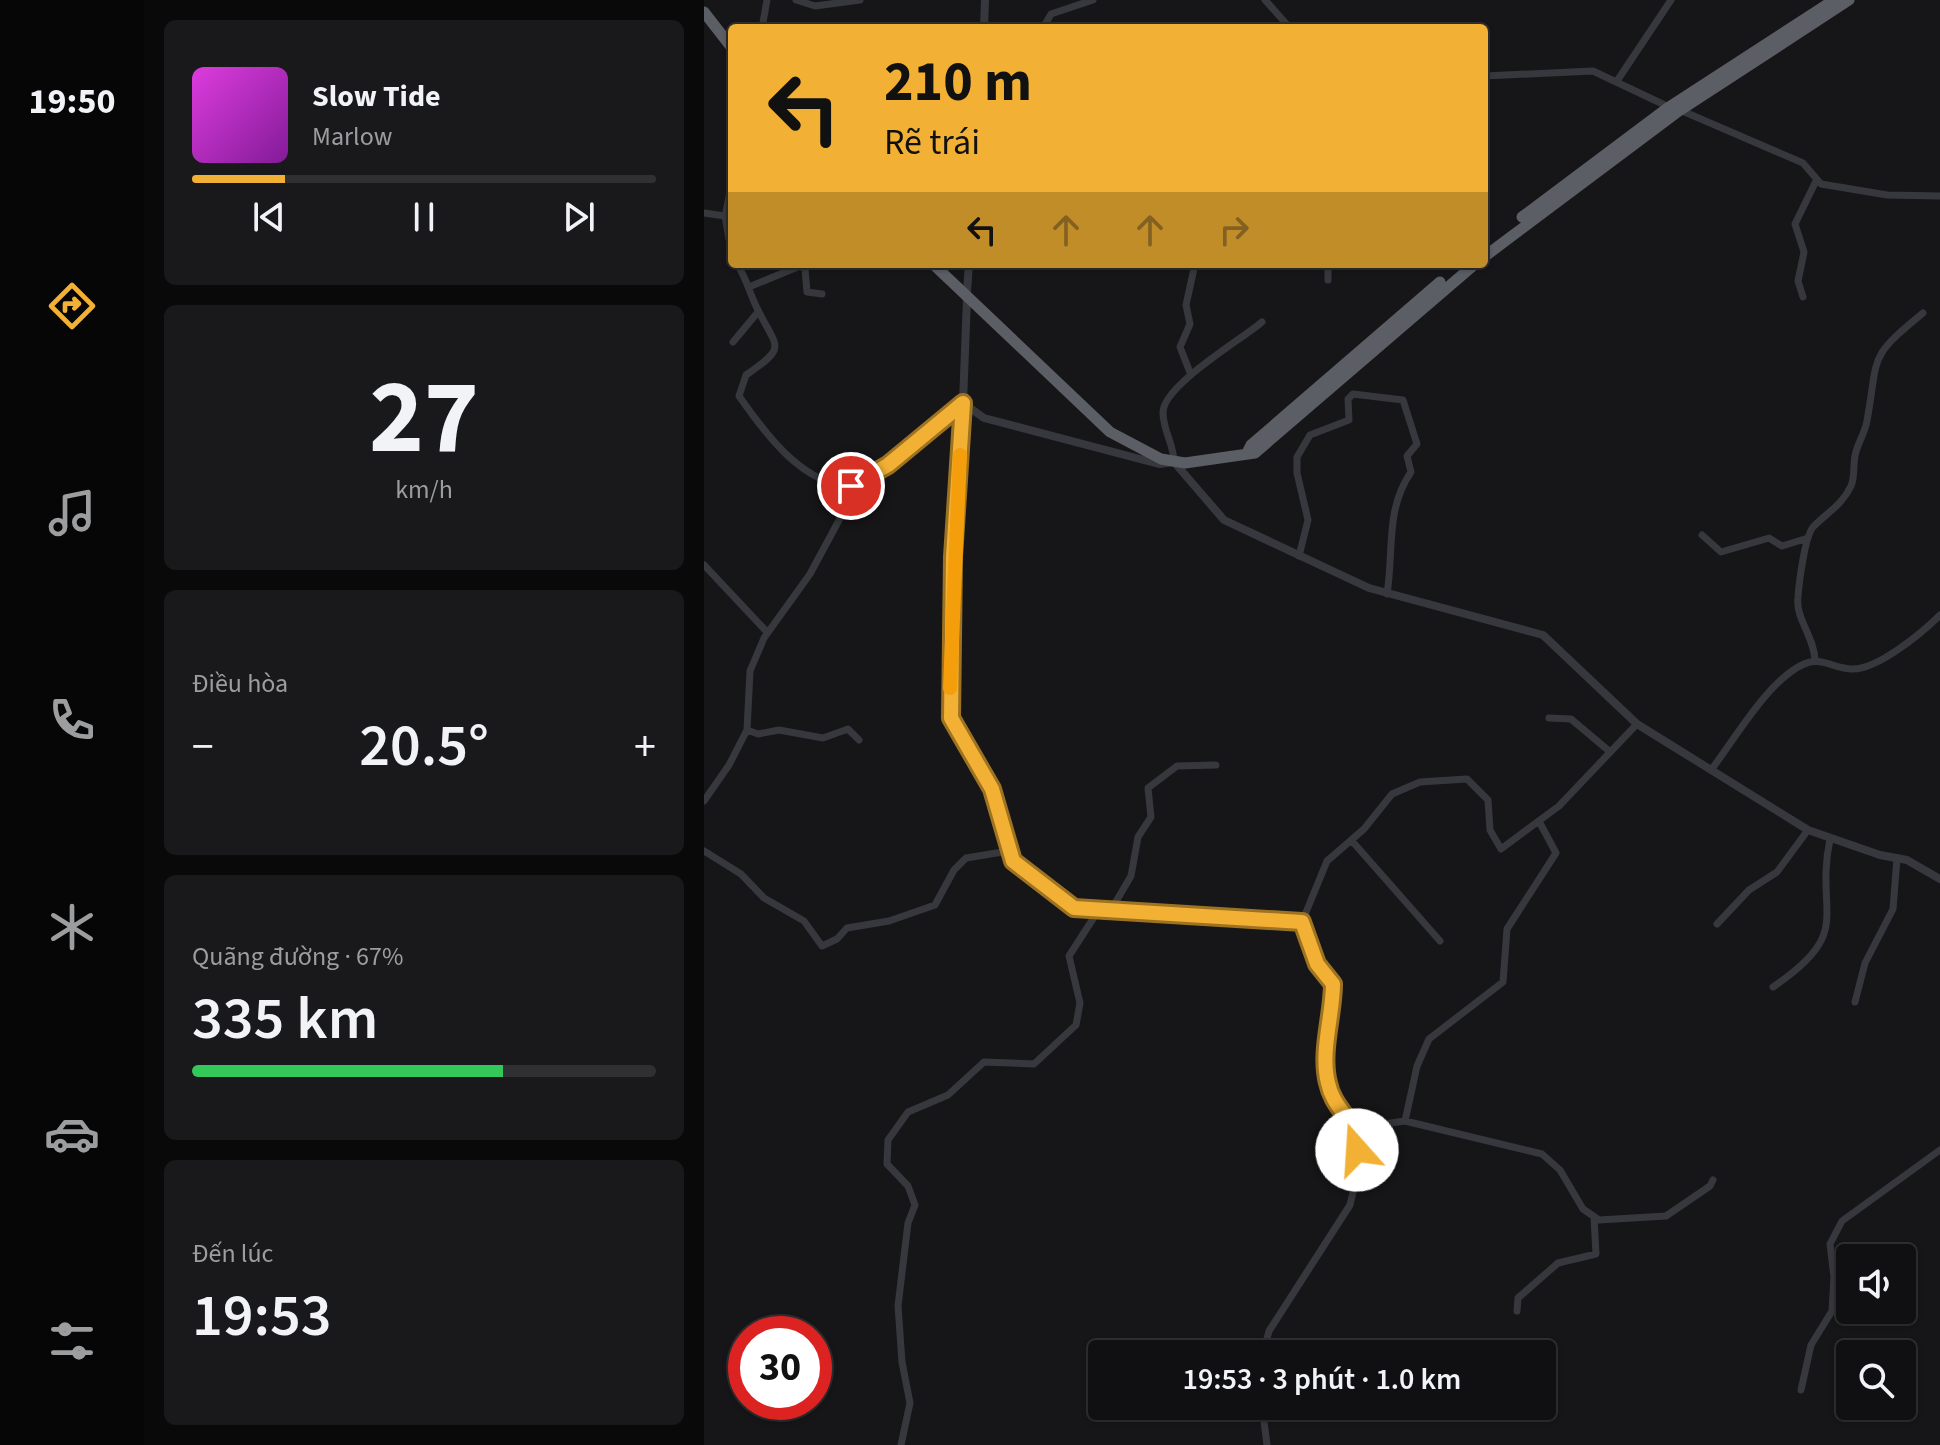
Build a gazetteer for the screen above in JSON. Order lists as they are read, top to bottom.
{
  "page": {
    "tabs": "19:50",
    "turn": ["210 m", "Rẽ trái"],
    "song": ["Slow Tide", "Marlow"],
    "tile": [
      ["27", "km/h"],
      "Điều hòa",
      ["Quãng đường · 67%", "335 km"],
      ["Đến lúc", "19:53"]
    ],
    "heat": ["−", "20.5°", "+"],
    "limit": "30",
    "trip": "19:53 · 3 phút · 1.0 km"
  }
}
